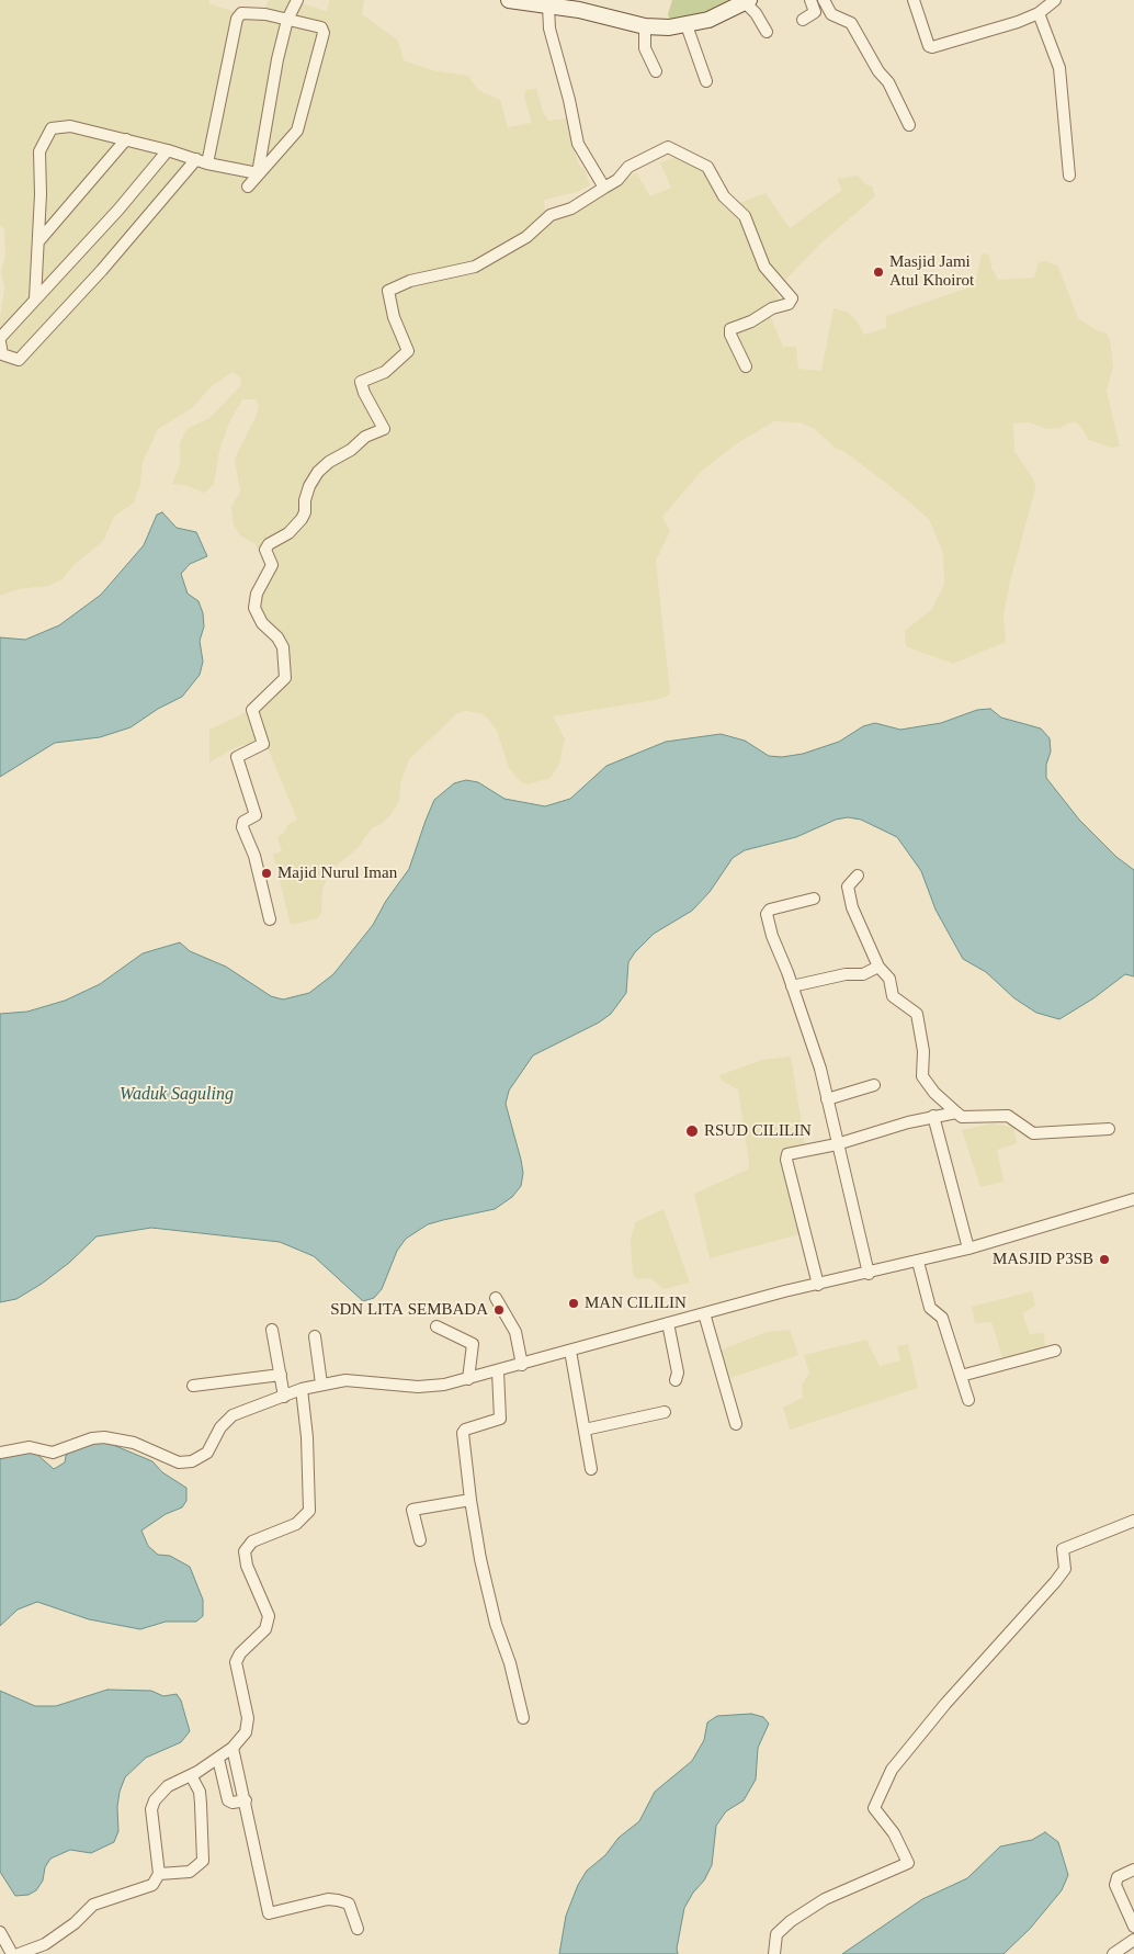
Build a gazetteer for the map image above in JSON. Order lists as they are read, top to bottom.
{
  "water": ["Waduk Saguling"],
  "places": [
    "Masjid Jami Atul Khoirot",
    "Majid Nurul Iman",
    "RSUD CILILIN",
    "MASJID P3SB",
    "MAN CILILIN",
    "SDN LITA SEMBADA"
  ]
}
